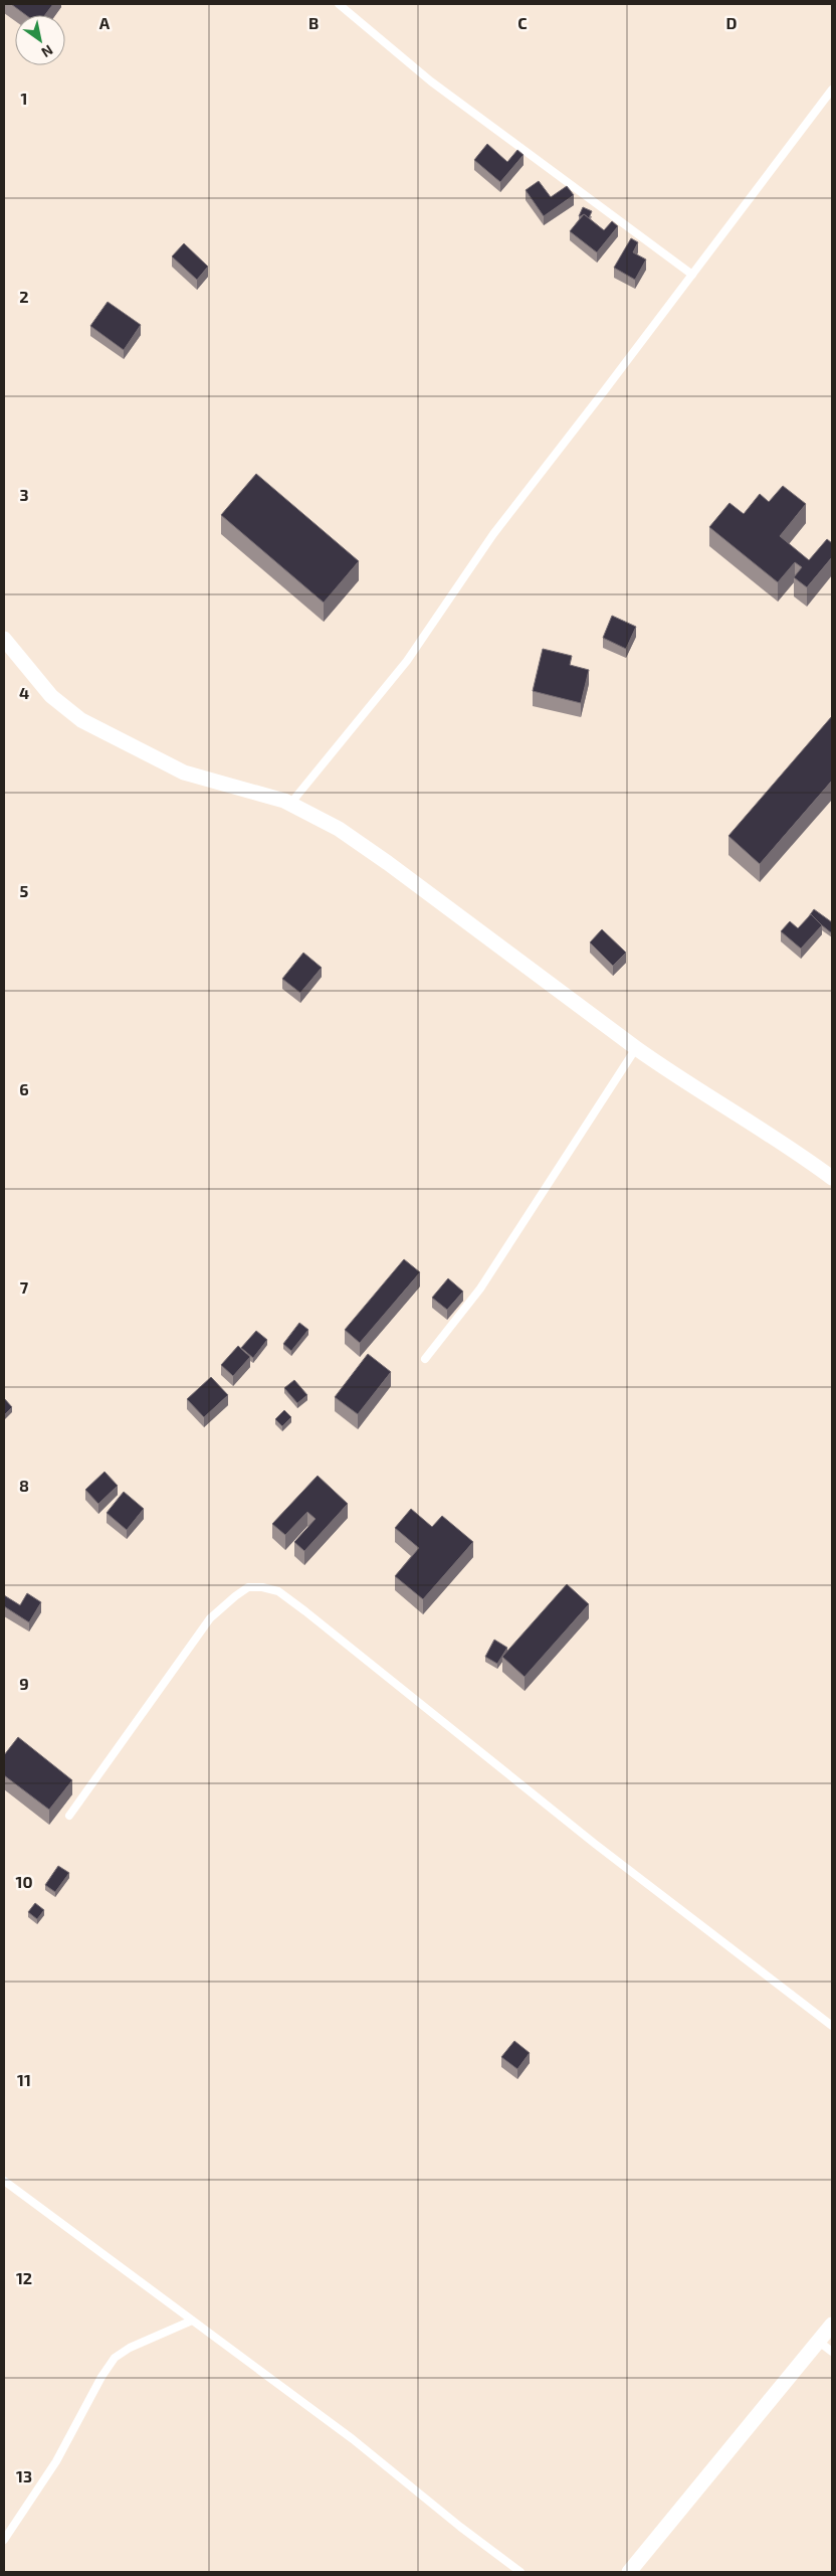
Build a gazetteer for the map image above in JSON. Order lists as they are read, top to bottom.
{
  "north": "bottom right",
  "grid": {
    "columns": [
      "A",
      "B",
      "C",
      "D"
    ],
    "rows": [
      "1",
      "2",
      "3",
      "4",
      "5",
      "6",
      "7",
      "8",
      "9",
      "10",
      "11",
      "12",
      "13"
    ]
  }
}
